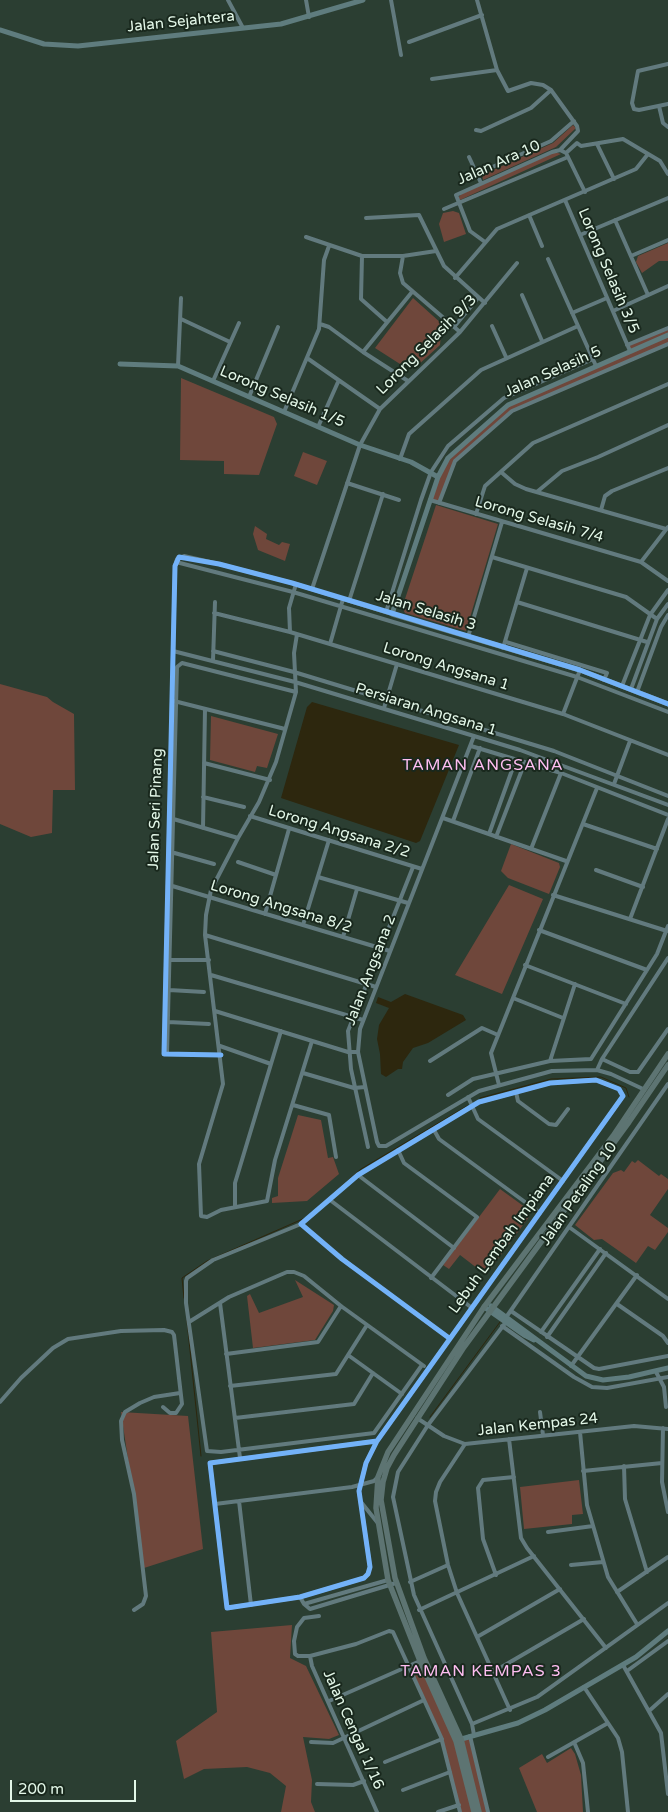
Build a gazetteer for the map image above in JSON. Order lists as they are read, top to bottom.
{
  "streets": {
    "street": [
      "Jalan Sejahtera",
      "Jalan Ara 10",
      "Lorong Selasih 3/5",
      "Lorong Selasih 9/3",
      "Jalan Selasih 5",
      "Lorong Selasih 1/5",
      "Lorong Selasih 7/4",
      "Jalan Selasih 3",
      "Lorong Angsana 1",
      "Persiaran Angsana 1",
      "Jalan Seri Pinang",
      "Lorong Angsana 2/2",
      "Lorong Angsana 8/2",
      "Jalan Angsana 2",
      "Jalan Petaling 10",
      "Lebuh Lembah Impiana",
      "Jalan Kempas 24",
      "Jalan Cengal 1/16"
    ]
  },
  "crossings": [
    ["Lorong Selasih 3/5", "Jalan Selasih 5"],
    ["Lorong Selasih 9/3", "Lorong Selasih 1/5"],
    ["Lorong Selasih 9/3", "Jalan Selasih 3"],
    ["Jalan Selasih 5", "Lorong Selasih 1/5"],
    ["Jalan Selasih 5", "Lorong Selasih 7/4"],
    ["Jalan Selasih 5", "Jalan Selasih 3"],
    ["Jalan Selasih 3", "Jalan Seri Pinang"],
    ["Persiaran Angsana 1", "Jalan Seri Pinang"],
    ["Persiaran Angsana 1", "Jalan Angsana 2"],
    ["Jalan Seri Pinang", "Lorong Angsana 8/2"],
    ["Lorong Angsana 2/2", "Jalan Angsana 2"],
    ["Lorong Angsana 8/2", "Jalan Angsana 2"],
    ["Jalan Petaling 10", "Jalan Kempas 24"]
  ],
  "districts": ["TAMAN ANGSANA", "TAMAN KEMPAS 3"],
  "scale_bar": "200 m"
}
